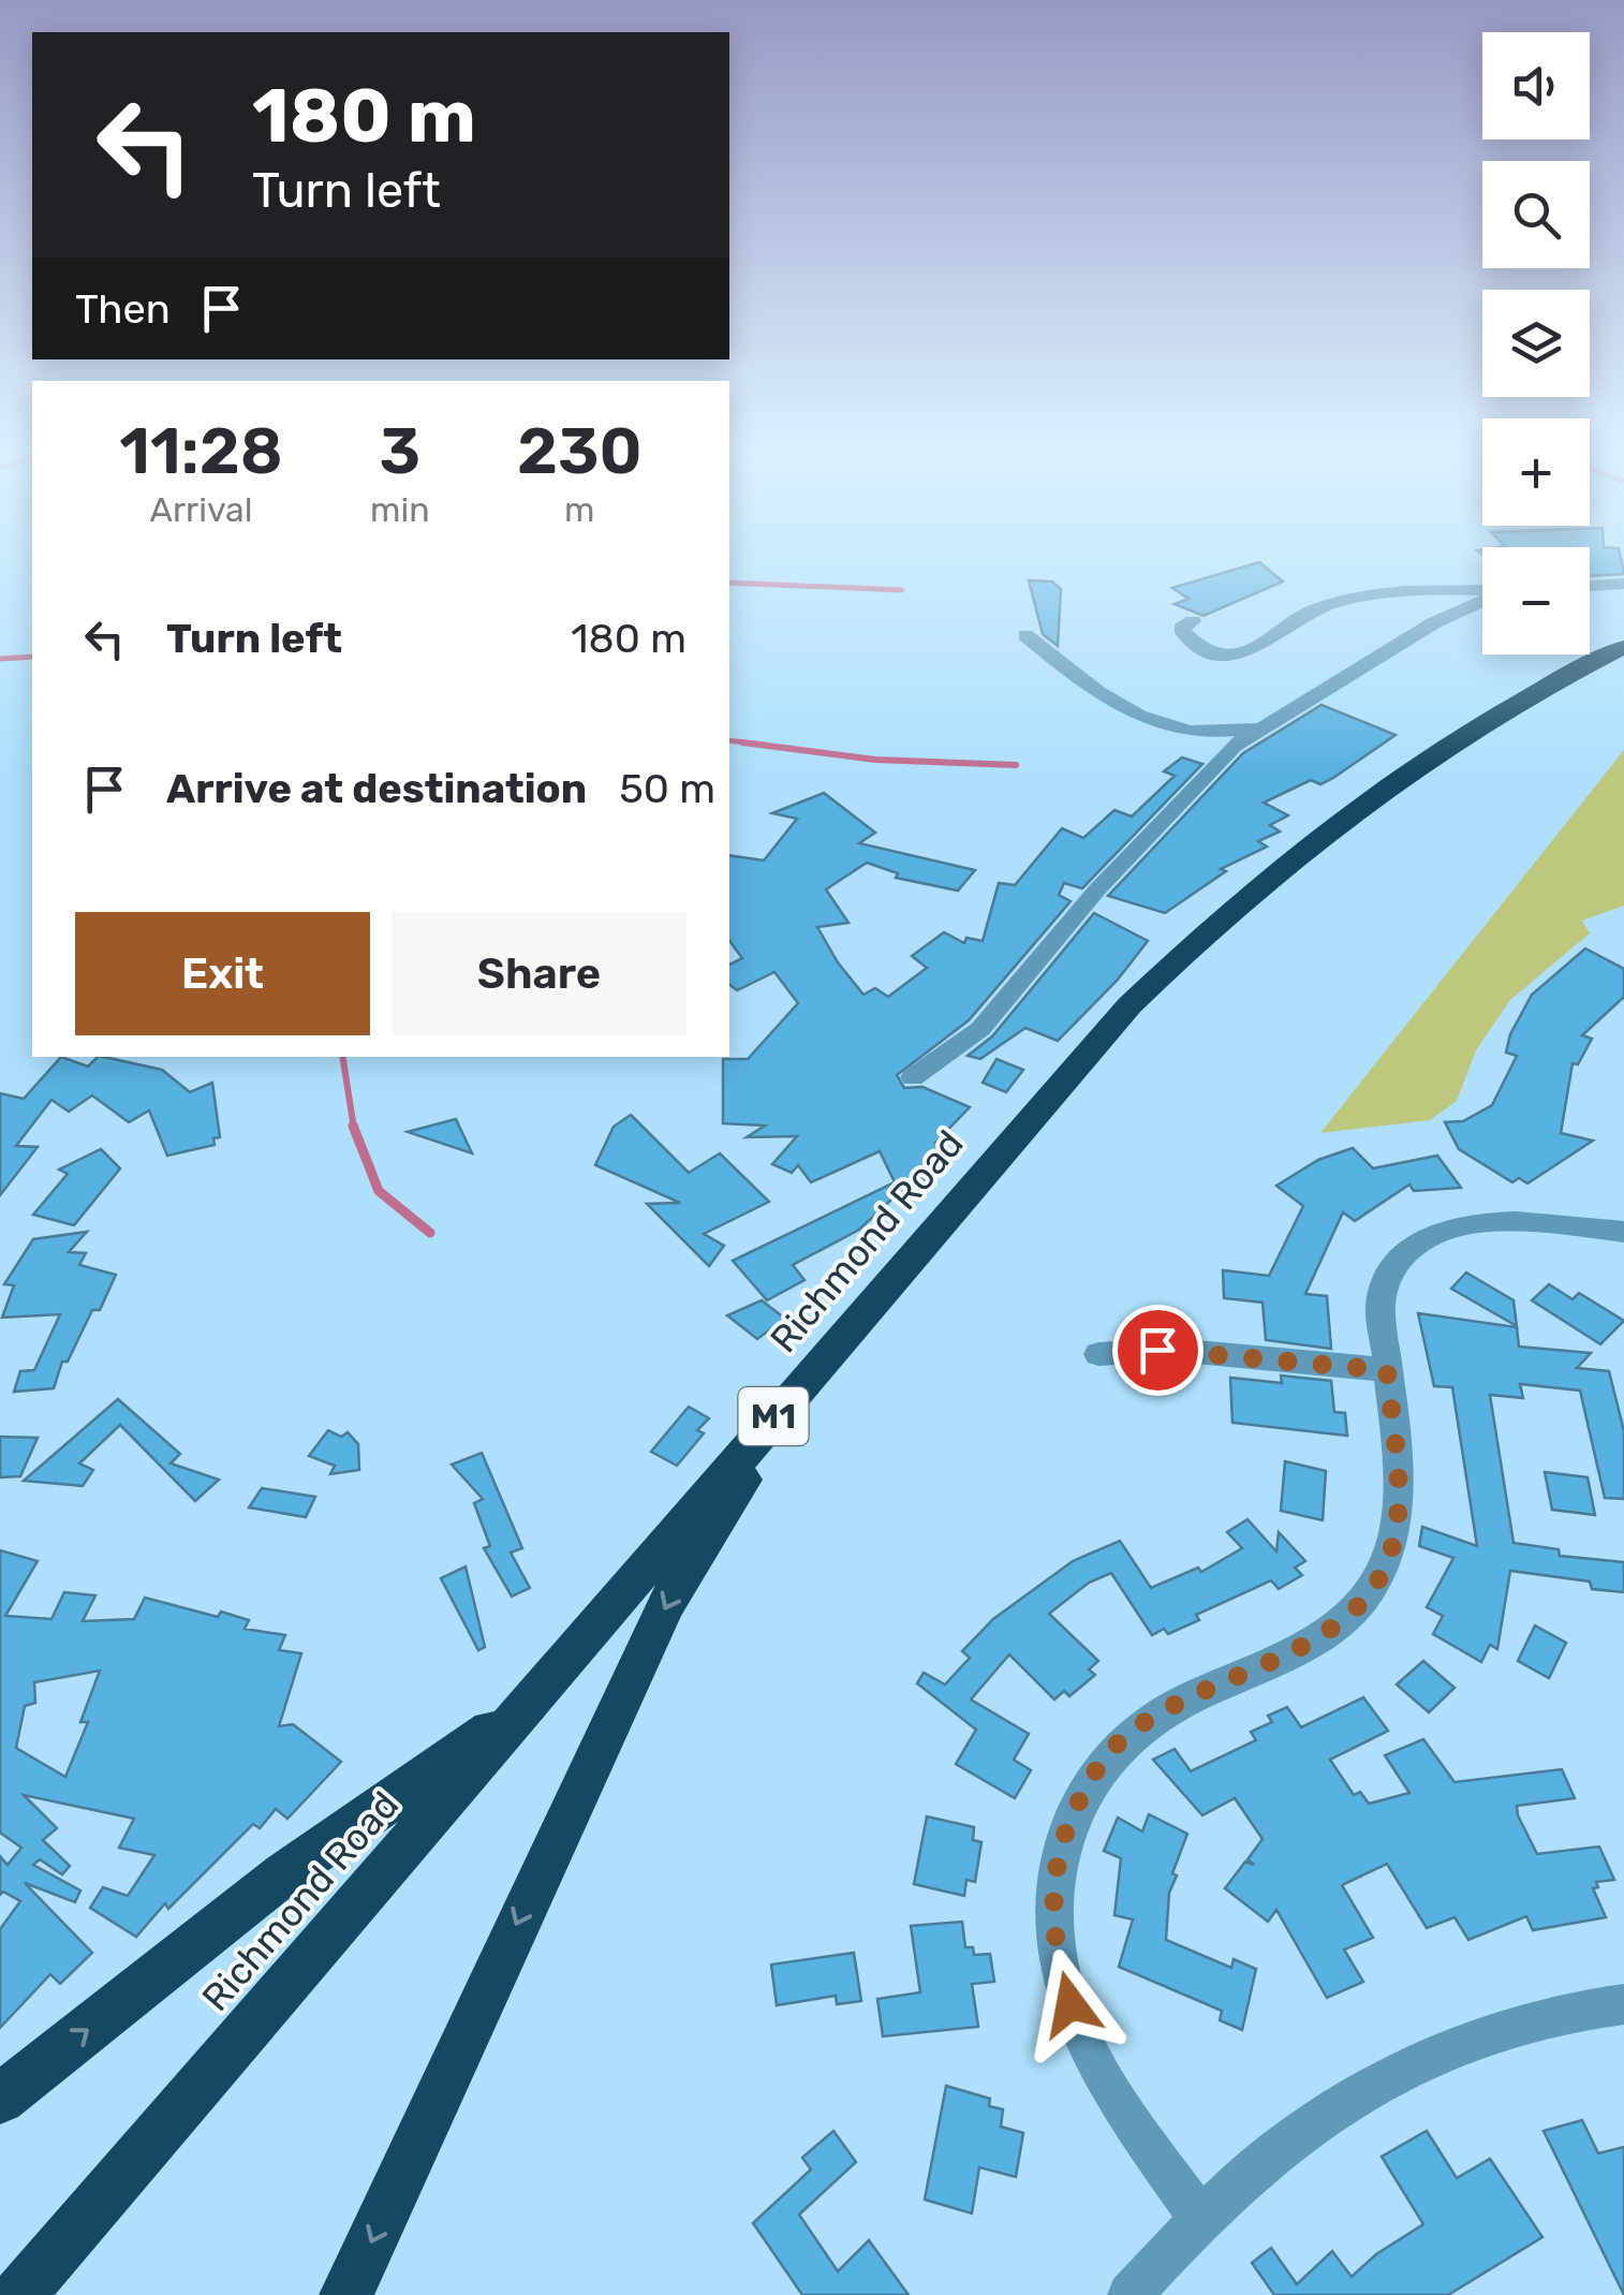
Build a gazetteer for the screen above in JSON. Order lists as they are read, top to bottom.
{
  "streets": {
    "highway": ["Richmond Road", "M1"]
  },
  "page": {
    "map_buttons": ["+", "−"],
    "turn": ["180 m", "Turn left"],
    "then": "Then",
    "eta": [
      "11:28",
      "Arrival",
      "3",
      "min",
      "230",
      "m"
    ],
    "list": [
      {
        "name": "Turn left",
        "value": "180 m"
      },
      {
        "name": "Arrive at destination",
        "value": "50 m"
      }
    ],
    "buttons": ["Exit", "Share"]
  }
}
